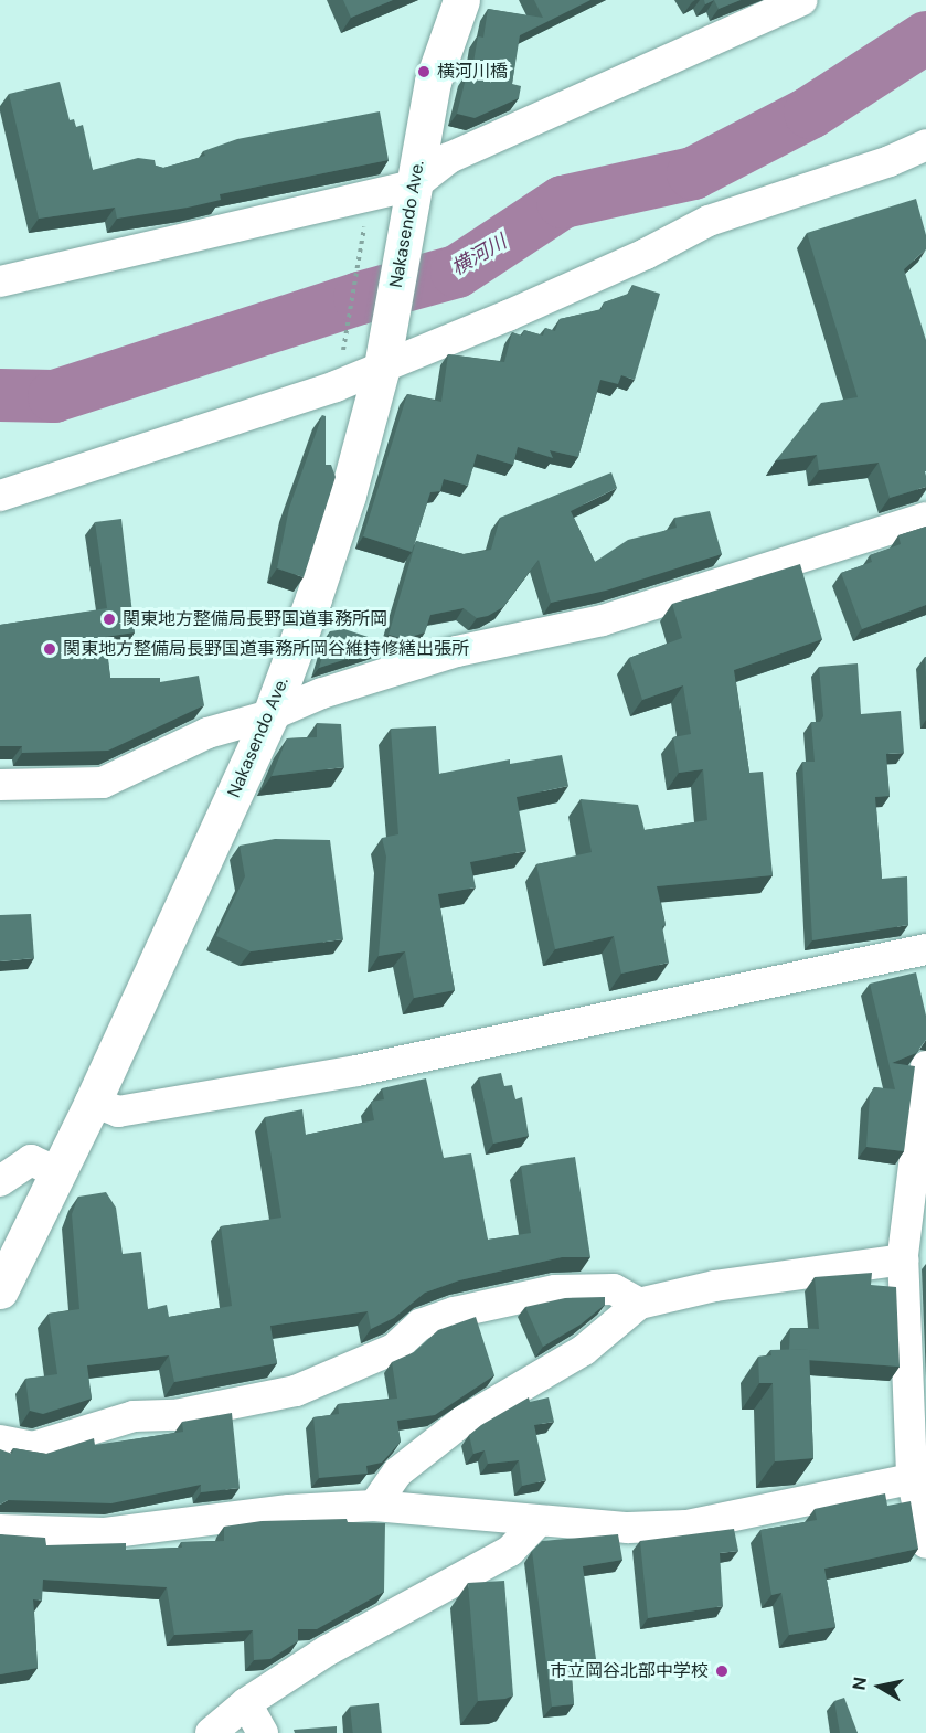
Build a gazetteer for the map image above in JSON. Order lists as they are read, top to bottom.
{
  "streets": {
    "highway": ["Nakasendo Ave."]
  },
  "water": ["横河川"],
  "places": [
    "横河川橋",
    "関東地方整備局長野国道事務所岡",
    "関東地方整備局長野国道事務所岡谷維持修繕出張所",
    "市立岡谷北部中学校"
  ],
  "north": "left"
}
